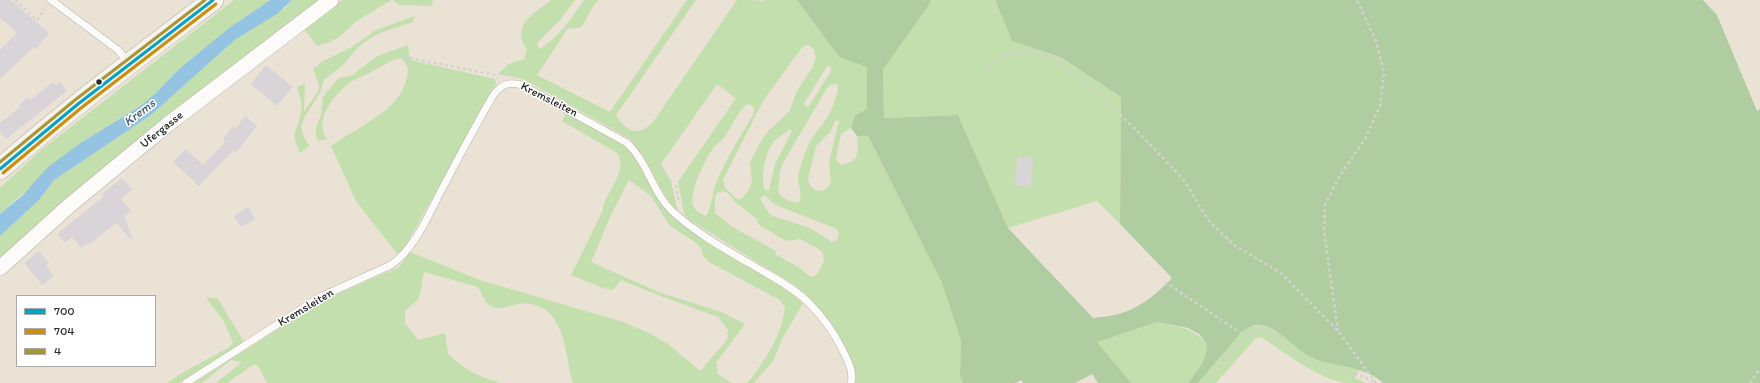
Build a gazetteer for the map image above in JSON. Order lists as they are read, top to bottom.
{
  "streets": {
    "street": ["Ufergasse"],
    "lane": ["Kremsleiten"]
  },
  "water": ["Krems"],
  "lines": ["transit line 700", "transit line 4", "transit line 704"],
  "legend": ["700", "704", "4"]
}
